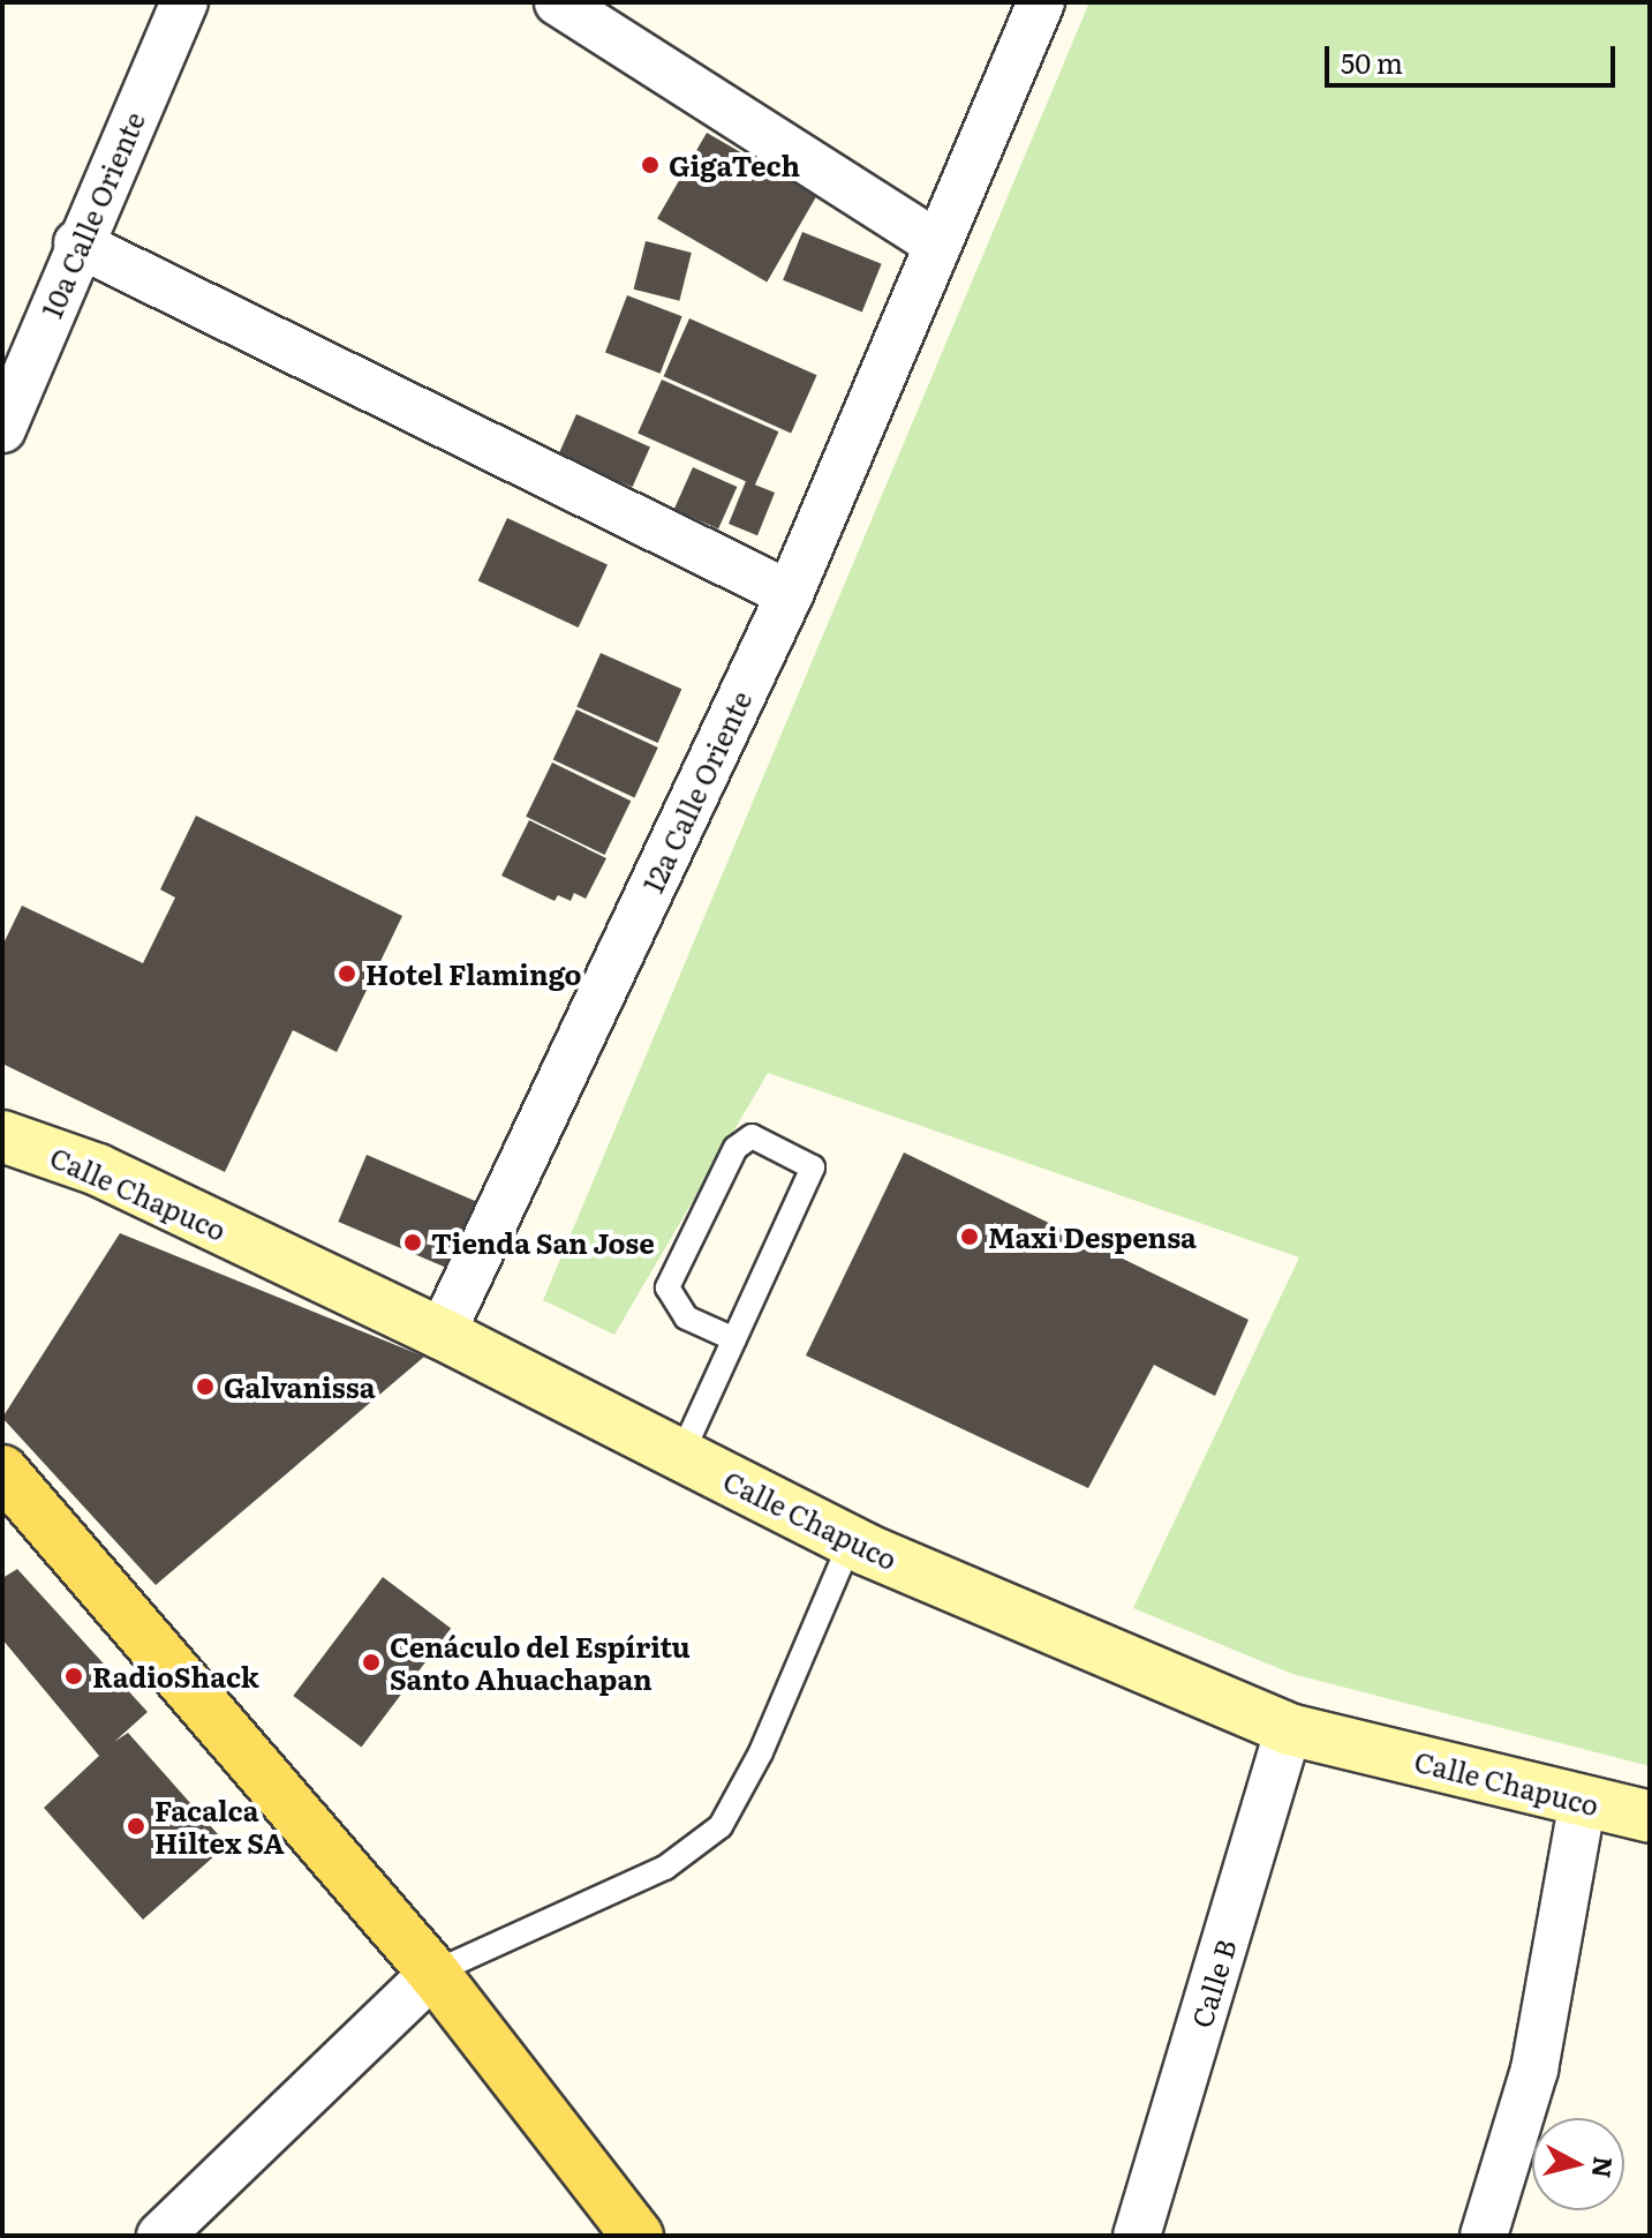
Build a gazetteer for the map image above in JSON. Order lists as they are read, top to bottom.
{
  "streets": {
    "street": [
      "10a Calle Oriente",
      "12a Calle Oriente",
      "Calle Chapuco",
      "Calle B"
    ]
  },
  "crossings": [
    ["12a Calle Oriente", "Calle Chapuco"],
    ["Calle Chapuco", "Calle B"]
  ],
  "places": [
    "GigaTech",
    "Hotel Flamingo",
    "Maxi Despensa",
    "Tienda San Jose",
    "Galvanissa",
    "Cenáculo del Espíritu Santo Ahuachapan",
    "RadioShack",
    "Facalca Hiltex SA"
  ],
  "scale_bar": "50 m",
  "north": "right"
}
